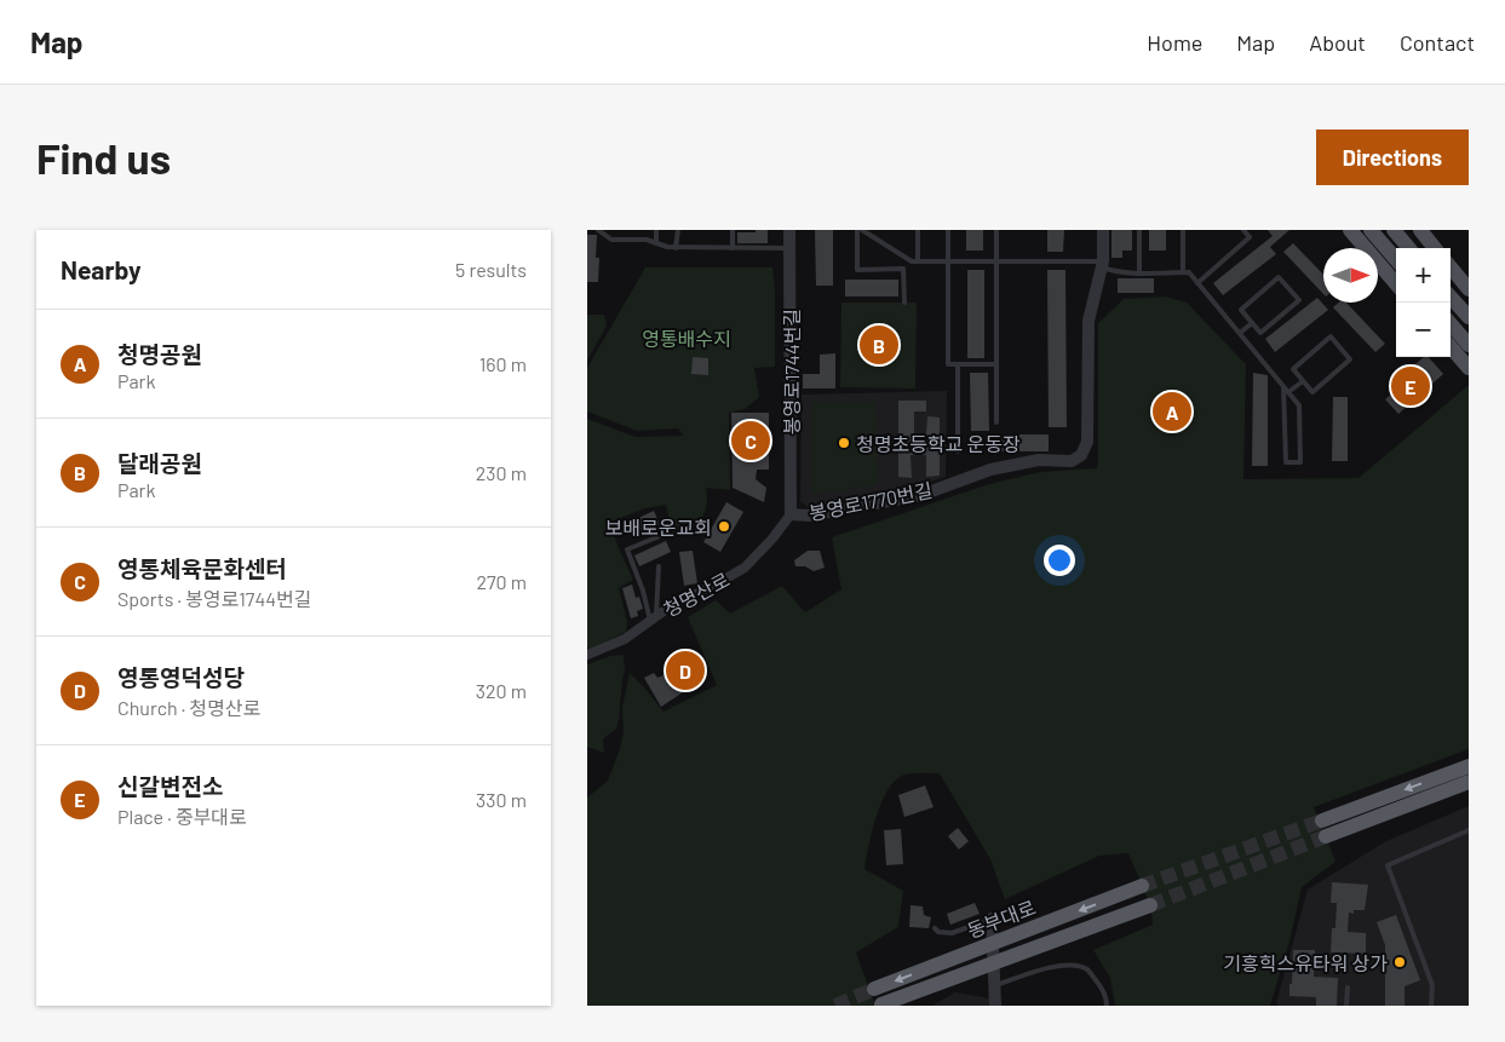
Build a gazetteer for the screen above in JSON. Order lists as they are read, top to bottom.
{
  "streets": {
    "highway": ["동부대로"],
    "street": ["봉영로1744번길", "봉영로1770번길", "청명산로"]
  },
  "crossings": [
    ["봉영로1744번길", "봉영로1770번길"],
    ["봉영로1744번길", "청명산로"],
    ["봉영로1770번길", "청명산로"]
  ],
  "parks": ["영통배수지"],
  "places": ["청명초등학교 운동장", "보배로운교회", "기흥힉스유타워 상가"],
  "north": "right",
  "page": {
    "header": "Map",
    "nav": [
      "Home",
      "Map",
      "About",
      "Contact"
    ],
    "buttons": "Directions",
    "title": "Find us",
    "heading": ["Nearby", "5 results"],
    "map_buttons": ["+", "−"],
    "list": [
      {
        "mark": "A",
        "name": "청명공원",
        "note": "Park",
        "value": "160 m"
      },
      {
        "mark": "B",
        "name": "달래공원",
        "note": "Park",
        "value": "230 m"
      },
      {
        "mark": "C",
        "name": "영통체육문화센터",
        "note": "Sports · 봉영로1744번길",
        "value": "270 m"
      },
      {
        "mark": "D",
        "name": "영통영덕성당",
        "note": "Church · 청명산로",
        "value": "320 m"
      },
      {
        "mark": "E",
        "name": "신갈변전소",
        "note": "Place · 중부대로",
        "value": "330 m"
      }
    ],
    "pins": [
      "B",
      "E",
      "A",
      "C",
      "D"
    ]
  }
}
